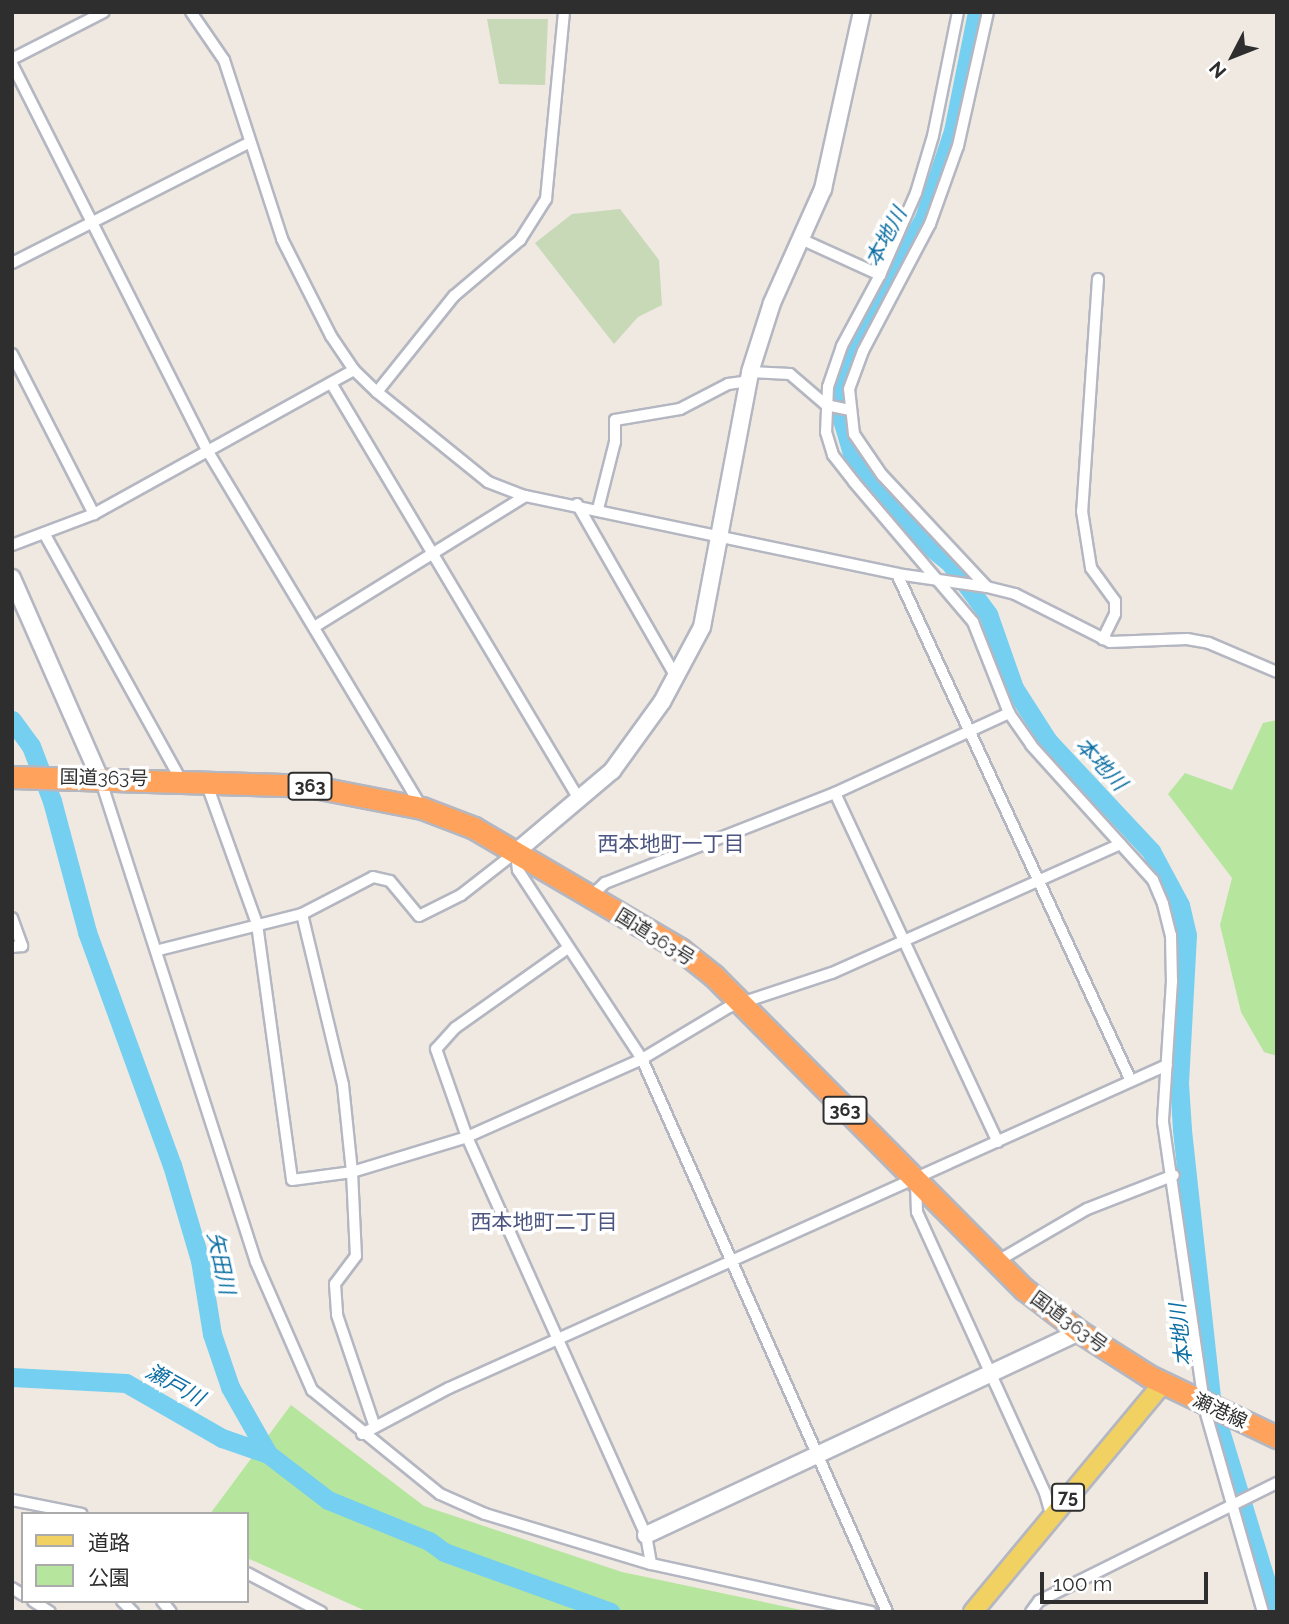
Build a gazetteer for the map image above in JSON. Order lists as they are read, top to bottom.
{
  "streets": {
    "highway": ["国道363号", "363", "瀬港線"],
    "main road": ["75"]
  },
  "crossings": [
    ["国道363号", "瀬港線"],
    ["国道363号", "75"],
    ["瀬港線", "75"]
  ],
  "districts": ["西本地町一丁目", "西本地町二丁目"],
  "water": ["本地川", "矢田川", "瀬戸川"],
  "legend": ["道路", "公園"],
  "scale_bar": "100 m",
  "north": "bottom left"
}
